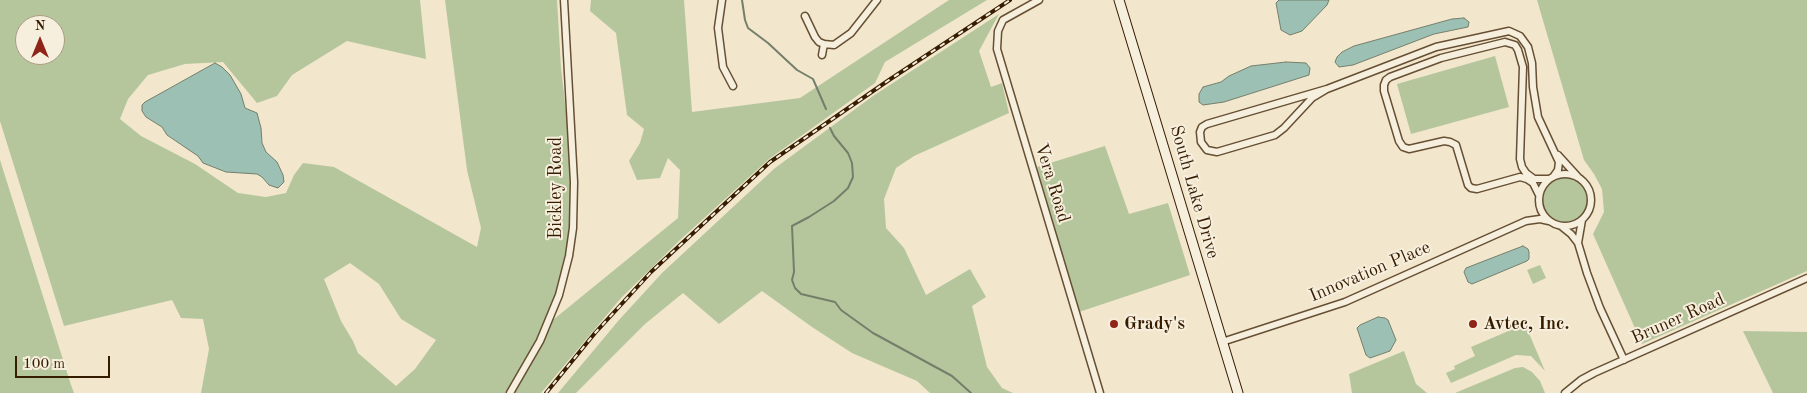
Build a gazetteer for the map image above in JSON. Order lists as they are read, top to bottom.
{
  "streets": {
    "main road": ["South Lake Drive"],
    "street": [
      "Vera Road",
      "Bickley Road",
      "Innovation Place",
      "Bruner Road"
    ]
  },
  "crossings": [
    ["South Lake Drive", "Innovation Place"]
  ],
  "places": ["Grady's", "Avtec, Inc."],
  "scale_bar": "100 m",
  "north": "top"
}
